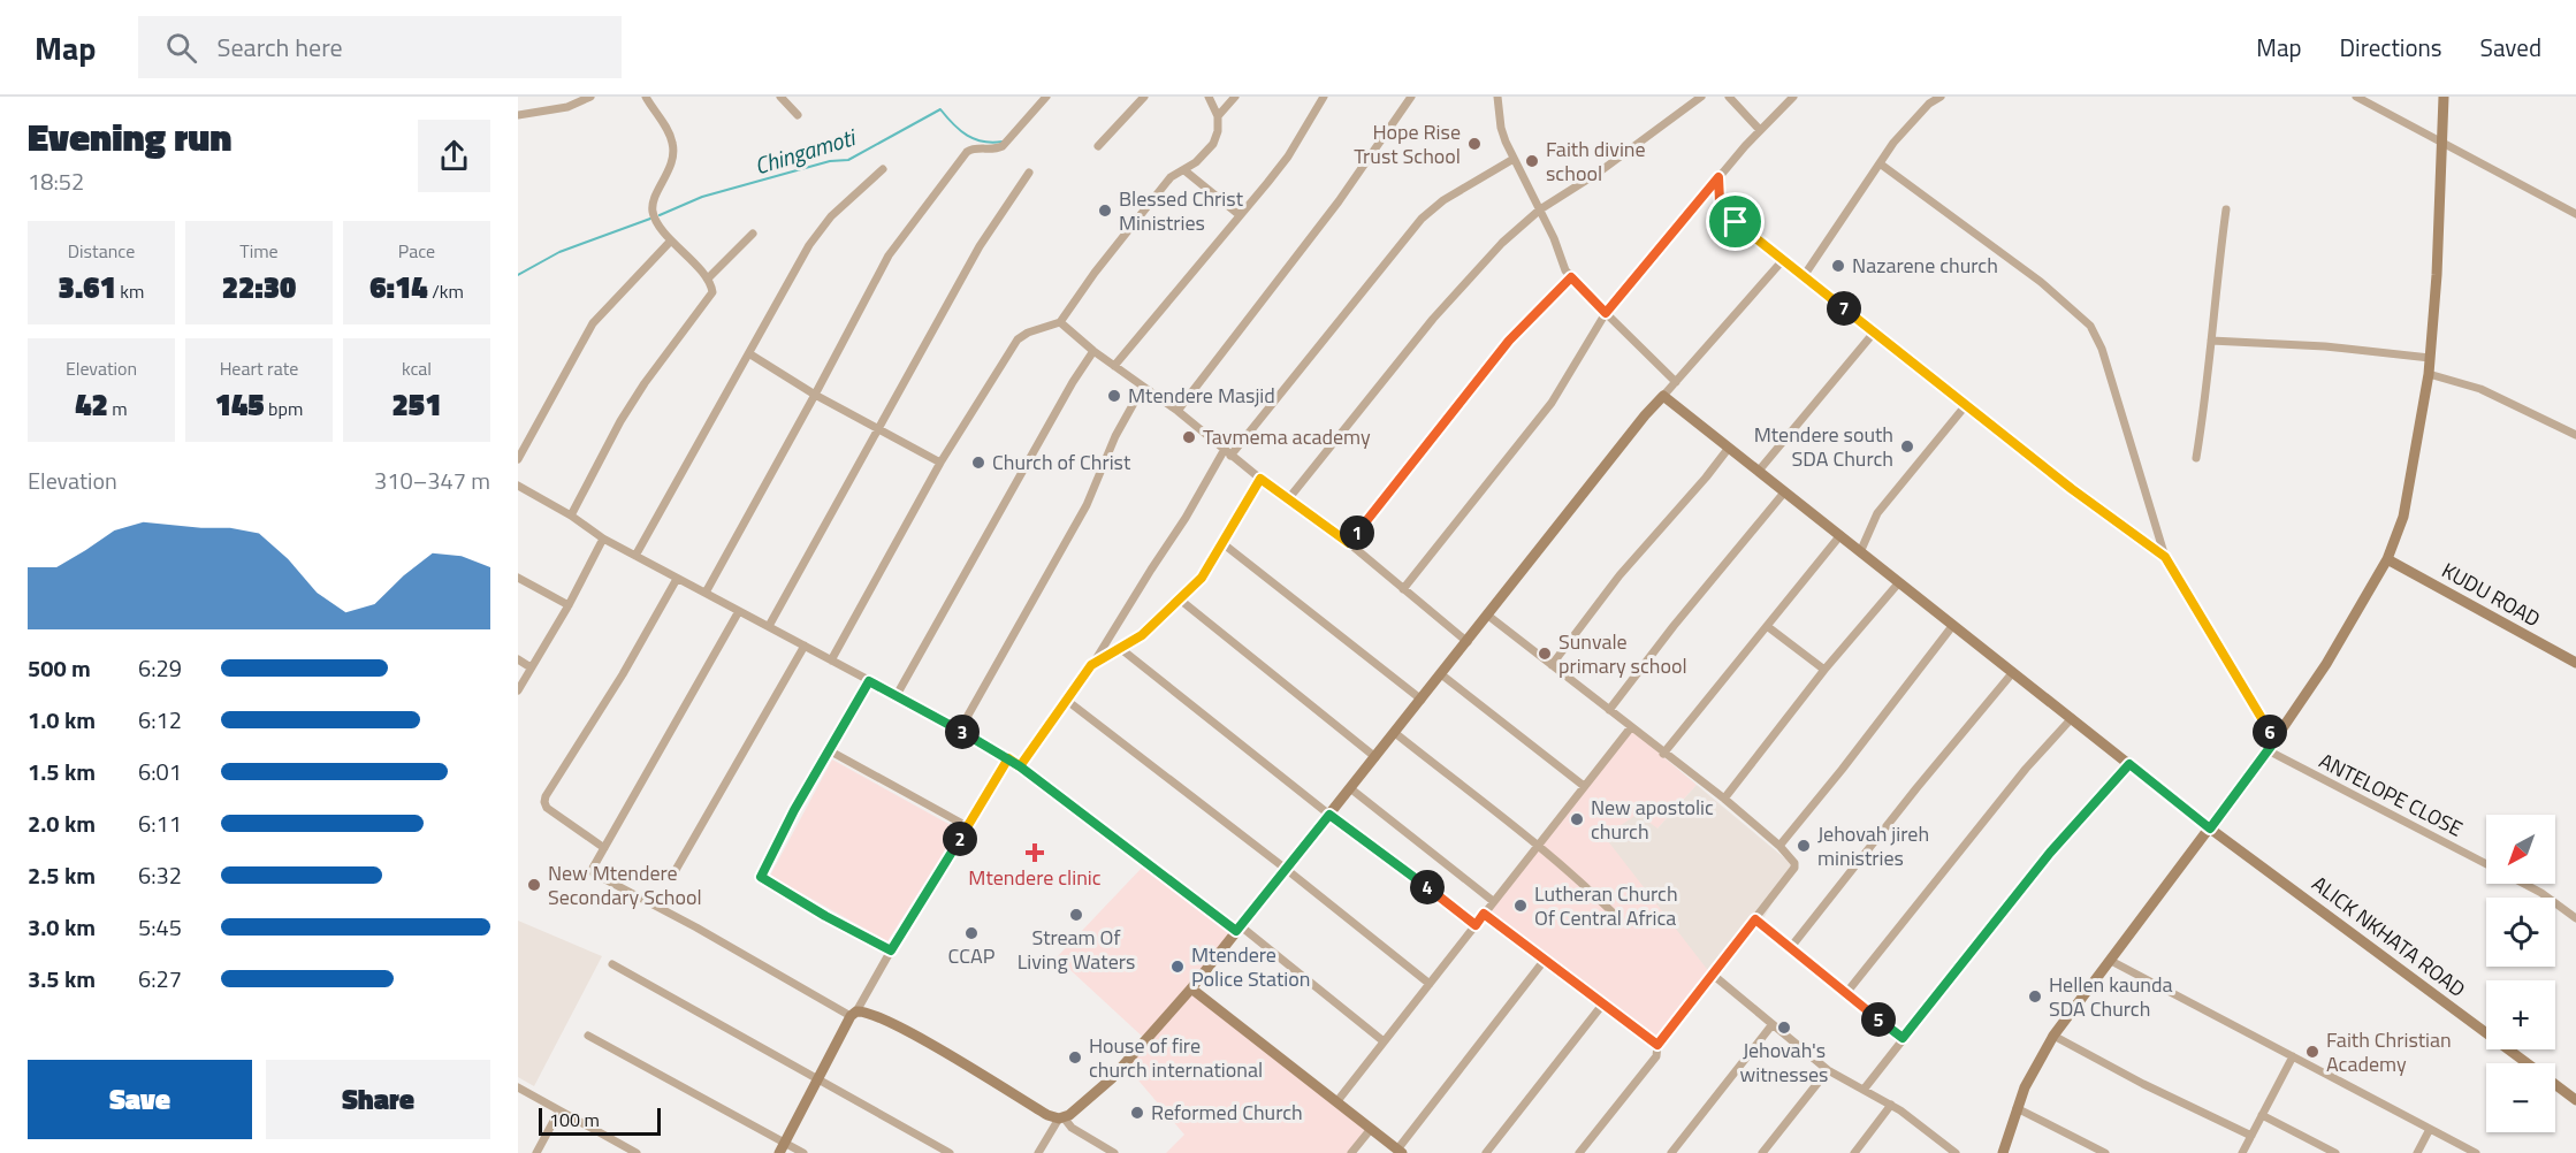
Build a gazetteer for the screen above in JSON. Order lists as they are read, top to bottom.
{
  "streets": {
    "main road": ["KUDU ROAD", "ALICK NKHATA ROAD"],
    "street": ["ANTELOPE CLOSE"]
  },
  "water": ["Chingamoti"],
  "places": {
    "other": [
      "Hope Rise Trust School",
      "Faith divine school",
      "Blessed Christ Ministries",
      "Nazarene church",
      "Mtendere Masjid",
      "Tavmema academy",
      "Mtendere south SDA Church",
      "Church of Christ",
      "Sunvale primary school",
      "New apostolic church",
      "Jehovah jireh ministries",
      "New Mtendere Secondary School",
      "Lutheran Church Of Central Africa",
      "Stream Of Living Waters",
      "CCAP",
      "Mtendere Police Station",
      "Hellen kaunda SDA Church",
      "Jehovah's witnesses",
      "Faith Christian Academy",
      "House of fire church international",
      "Reformed Church"
    ],
    "health": ["Mtendere clinic"]
  },
  "scale_bar": "100 m",
  "north": "bottom left",
  "page": {
    "header": "Map",
    "search": "Search here",
    "nav": ["Map", "Directions", "Saved"],
    "heading": ["Evening run", "18:52"],
    "stats": [
      ["Distance", "3.61 km"],
      ["Time", "22:30"],
      ["Pace", "6:14 /km"],
      ["Elevation", "42 m"],
      ["Heart rate", "145 bpm"],
      ["kcal", "251"]
    ],
    "pins": [
      "7",
      "1",
      "3",
      "6",
      "2",
      "4",
      "5"
    ],
    "chart": ["Elevation", "310–347 m"],
    "list": [
      {
        "name": "500 m",
        "note": "6:29"
      },
      {
        "name": "1.0 km",
        "note": "6:12"
      },
      {
        "name": "1.5 km",
        "note": "6:01"
      },
      {
        "name": "2.0 km",
        "note": "6:11"
      },
      {
        "name": "2.5 km",
        "note": "6:32"
      },
      {
        "name": "3.0 km",
        "note": "5:45"
      },
      {
        "name": "3.5 km",
        "note": "6:27"
      }
    ],
    "map_buttons": ["+", "−"],
    "buttons": ["Save", "Share"],
    "scale": "100 m"
  }
}
